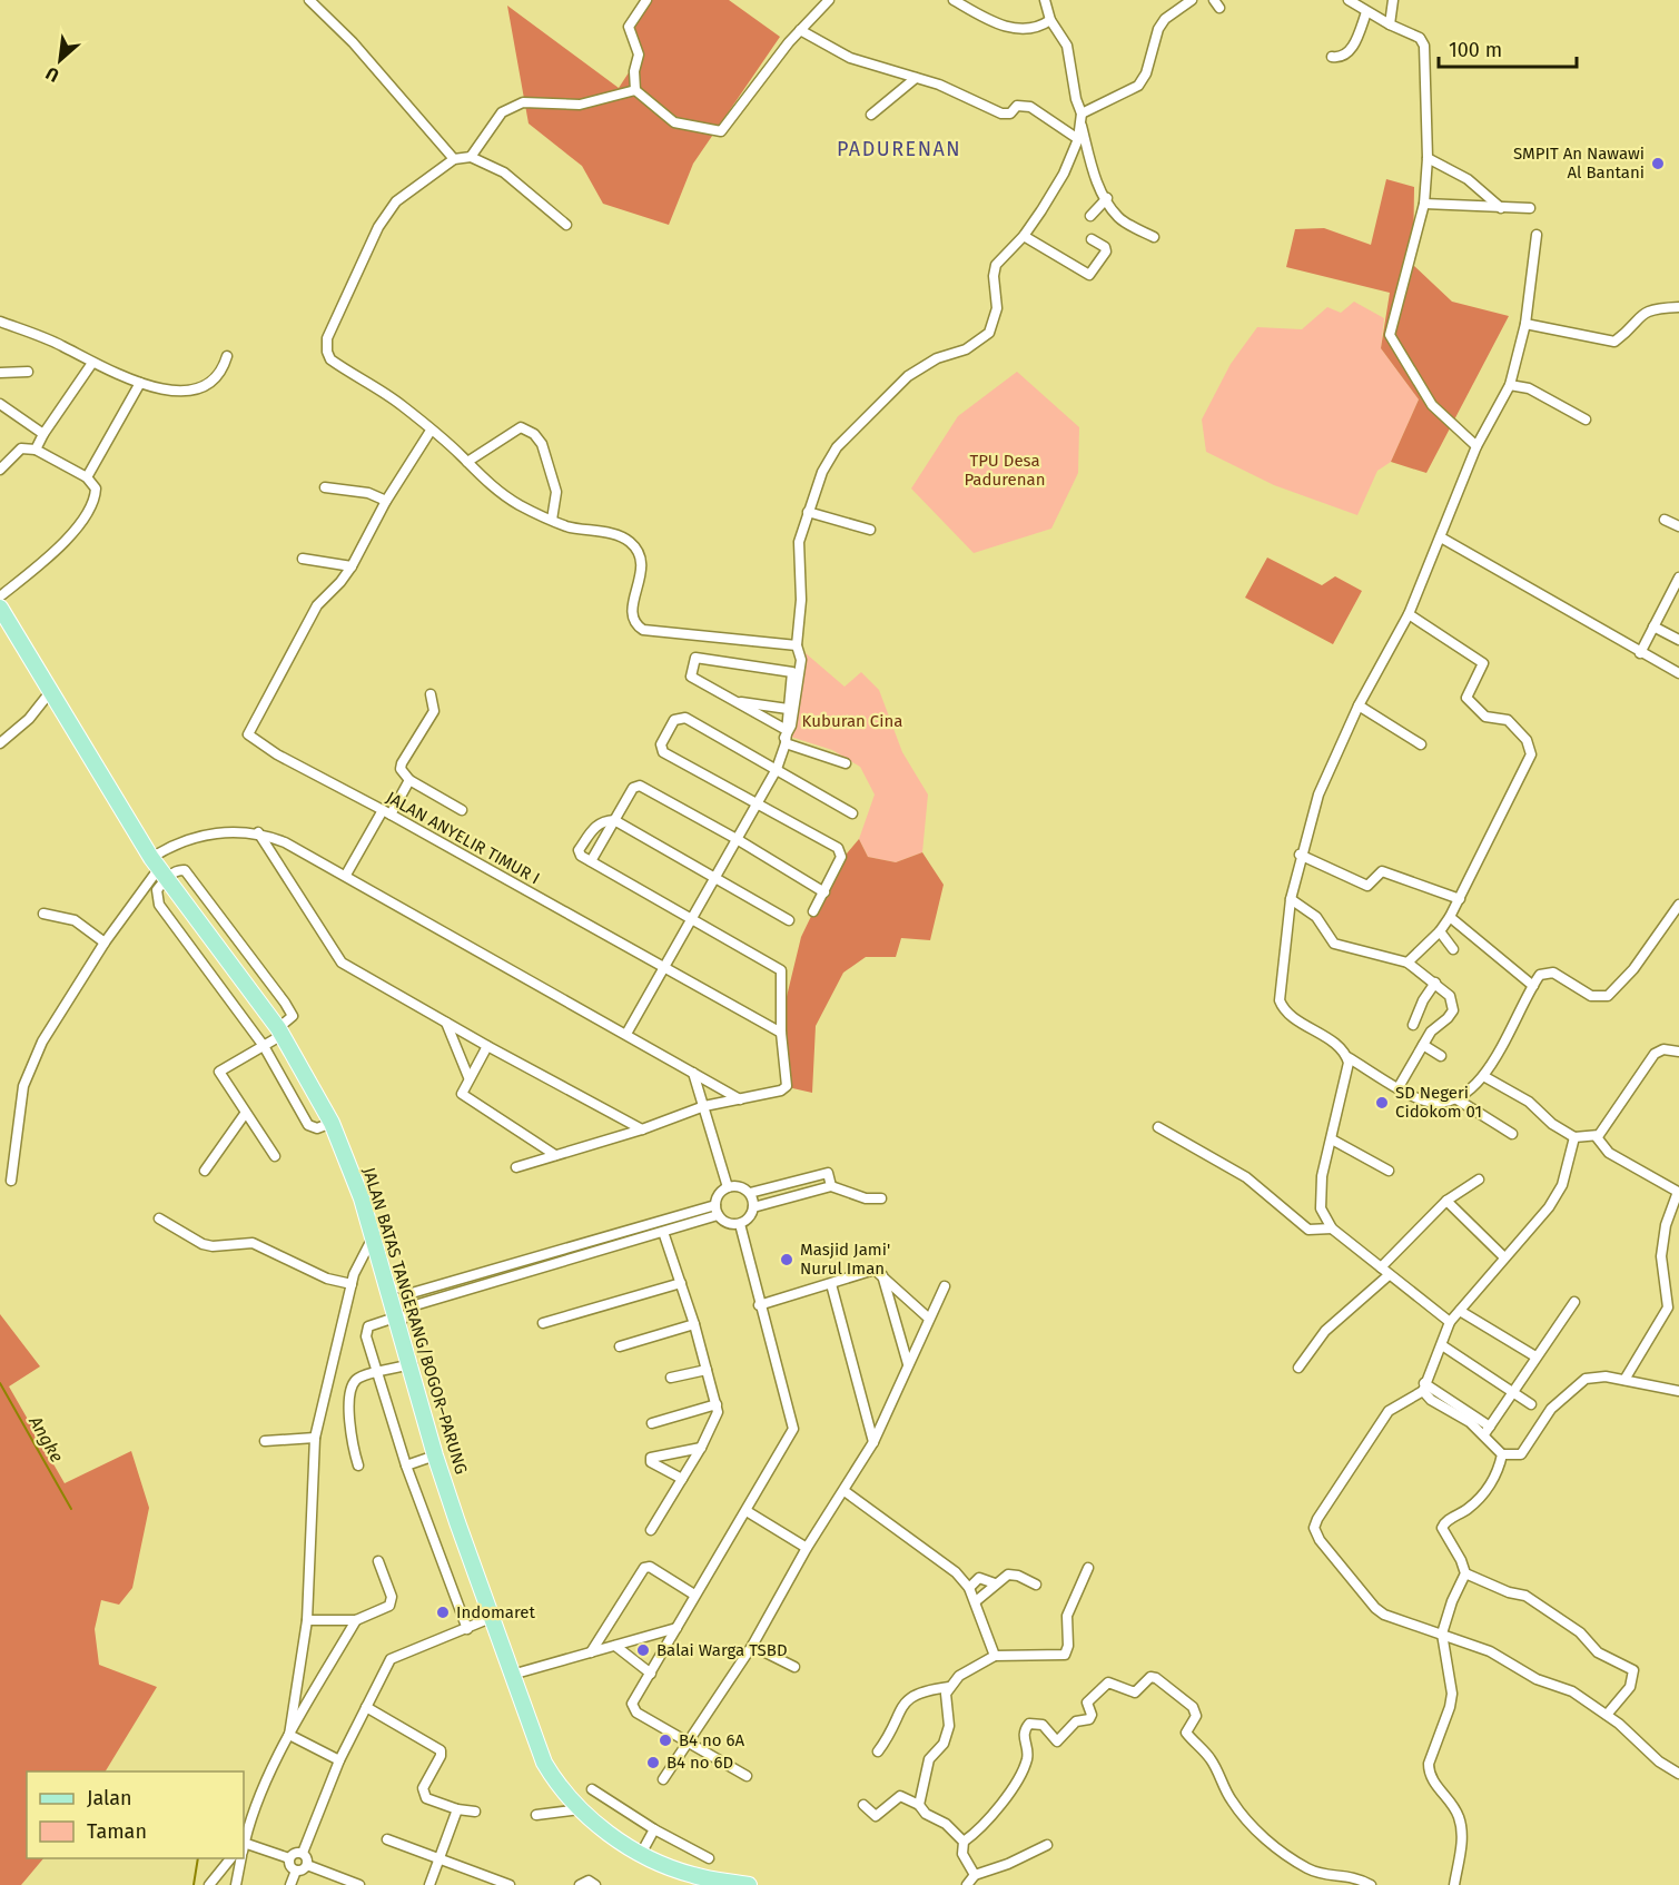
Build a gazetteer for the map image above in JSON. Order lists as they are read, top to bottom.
{
  "streets": {
    "main road": ["JALAN BATAS TANGERANG/BOGOR–PARUNG"],
    "street": ["JALAN ANYELIR TIMUR I"]
  },
  "districts": ["PADURENAN"],
  "water": ["Angke"],
  "parks": ["TPU Desa Padurenan", "Kuburan Cina"],
  "places": [
    "SMPIT An Nawawi Al Bantani",
    "SD Negeri Cidokom 01",
    "Masjid Jami' Nurul Iman",
    "Indomaret",
    "Balai Warga TSBD",
    "B4 no 6A",
    "B4 no 6D"
  ],
  "legend": ["Jalan", "Taman"],
  "scale_bar": "100 m",
  "north": "bottom left"
}
